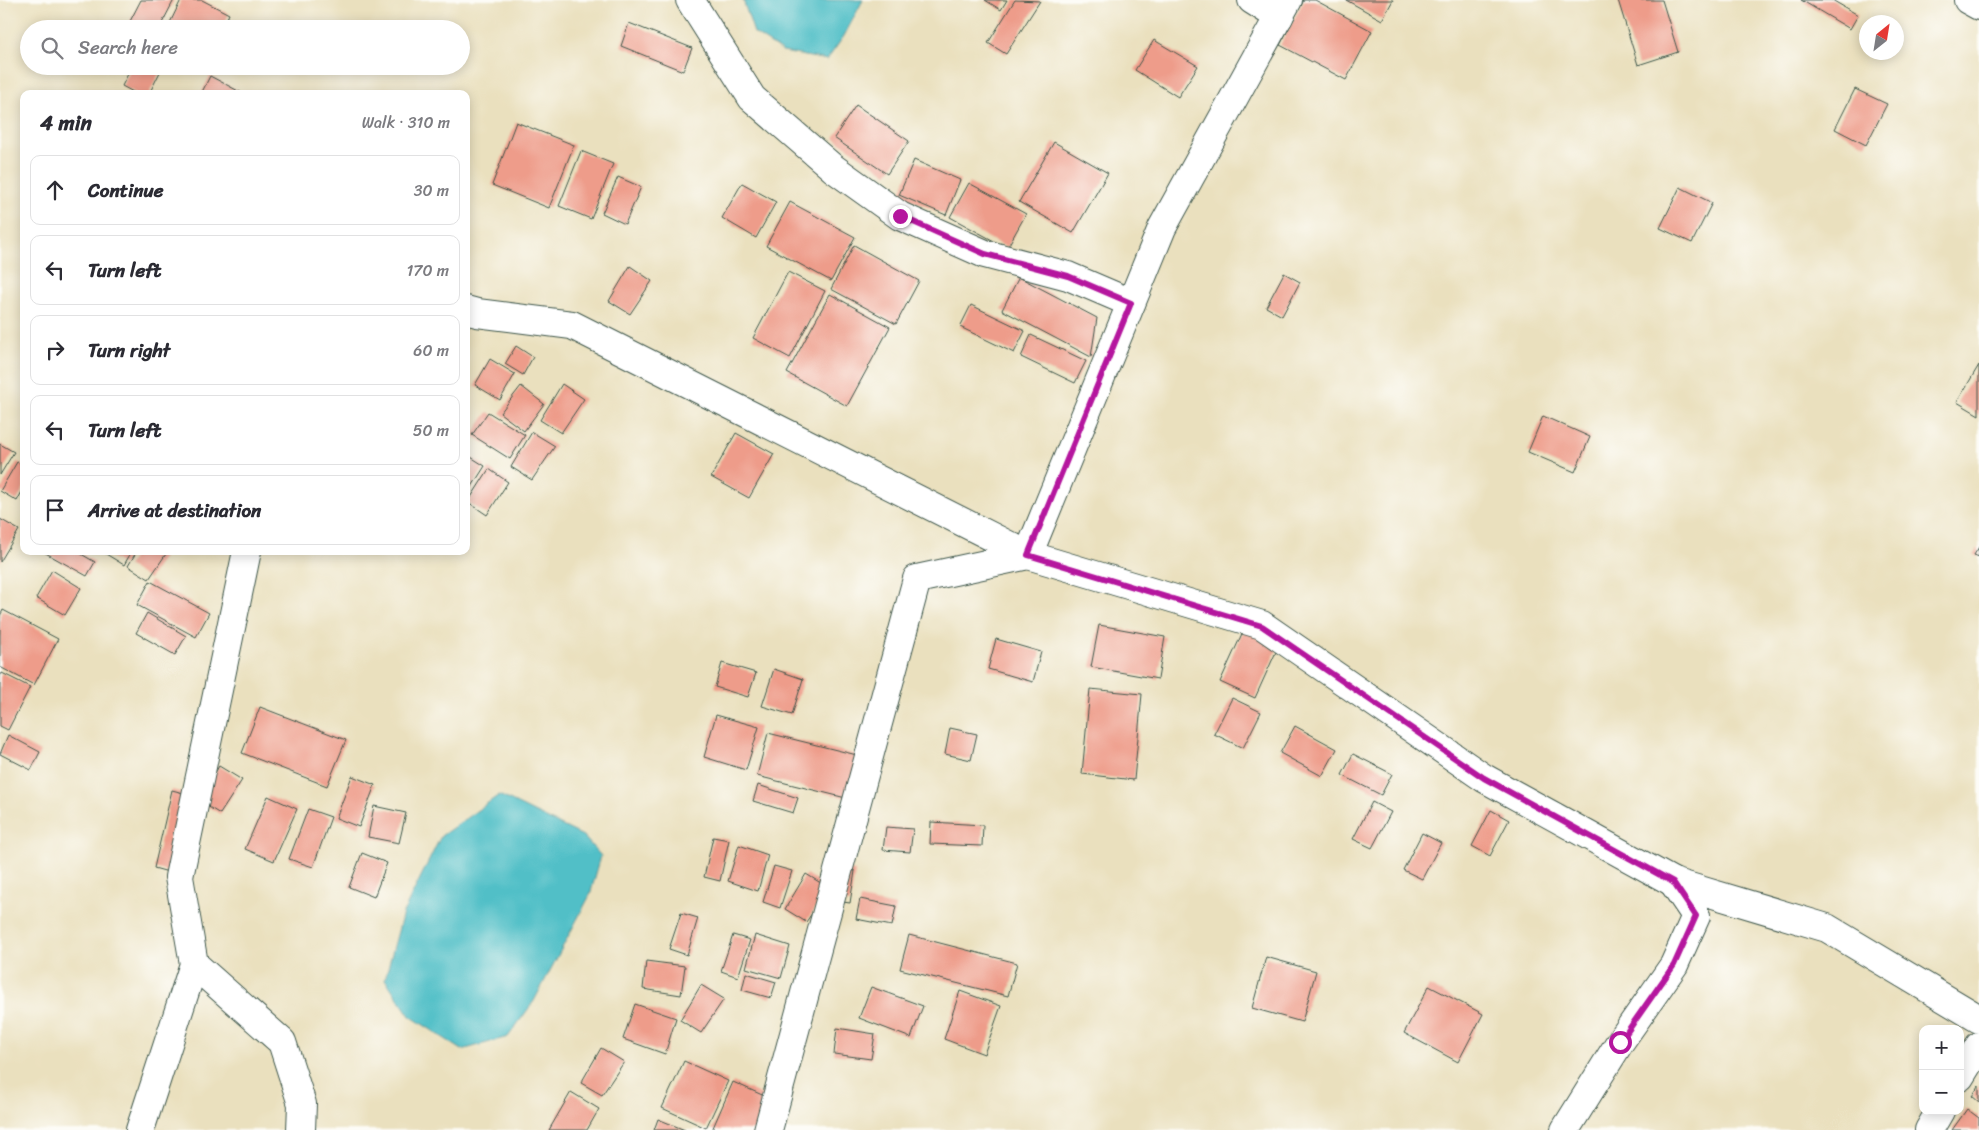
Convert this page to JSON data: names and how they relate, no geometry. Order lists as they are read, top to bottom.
{
  "north": "top right",
  "page": {
    "search": "Search here",
    "heading": ["4 min", "Walk · 310 m"],
    "list": [
      ["Continue", "30 m"],
      ["Turn left", "170 m"],
      ["Turn right", "60 m"],
      ["Turn left", "50 m"],
      "Arrive at destination"
    ],
    "map_buttons": ["+", "−"]
  }
}
